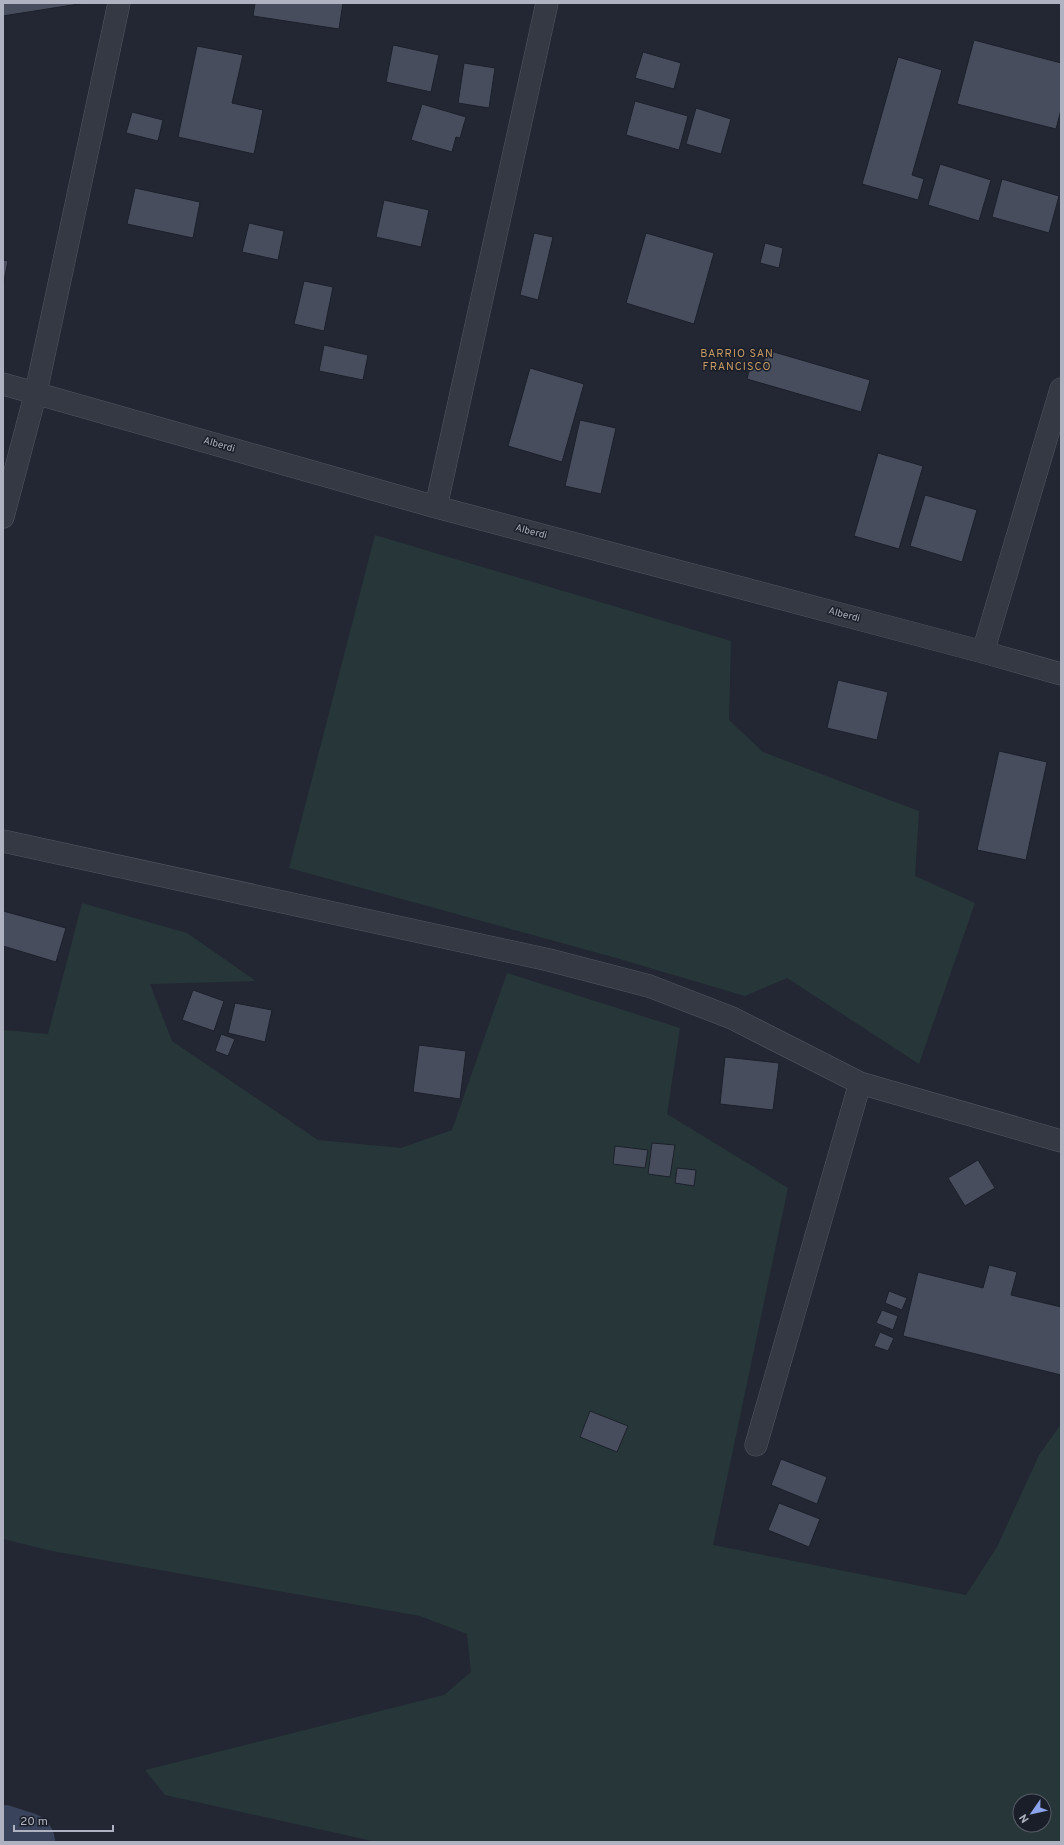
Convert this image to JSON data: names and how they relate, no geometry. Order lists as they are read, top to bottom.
{
  "streets": {
    "street": ["Alberdi"]
  },
  "districts": ["BARRIO SAN FRANCISCO"],
  "scale_bar": "20 m",
  "north": "bottom left"
}
